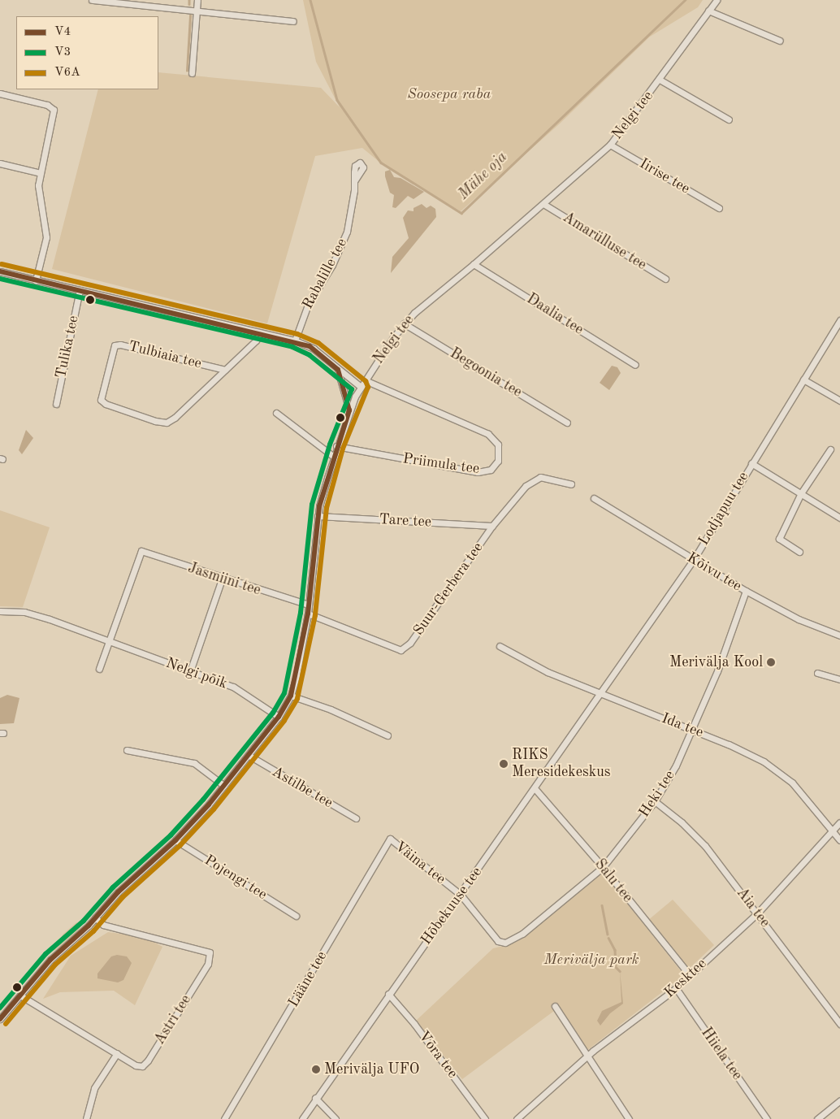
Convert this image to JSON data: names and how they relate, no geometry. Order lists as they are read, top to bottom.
{
  "streets": {
    "street": [
      "Nelgi tee",
      "Iirise tee",
      "Amarülluse tee",
      "Rabalille tee",
      "Daalia tee",
      "Tulika tee",
      "Tulbiaia tee",
      "Begoonia tee",
      "Priimula tee",
      "Lodjapuu tee",
      "Tare tee",
      "Kõivu tee",
      "Jasmiini tee",
      "Suur-Gerbera tee",
      "Nelgi põik",
      "Ida tee",
      "Astilbe tee",
      "Heki tee",
      "Väina tee",
      "Pojengi tee",
      "Salu tee",
      "Hõbekuuse tee",
      "Aia tee",
      "Kesktee",
      "Lääne tee",
      "Astri tee",
      "Hiiela tee",
      "Võra tee"
    ]
  },
  "crossings": [
    ["Nelgi tee", "Iirise tee"],
    ["Nelgi tee", "Amarülluse tee"],
    ["Nelgi tee", "Daalia tee"],
    ["Nelgi tee", "Begoonia tee"],
    ["Nelgi tee", "Priimula tee"],
    ["Nelgi tee", "Tare tee"],
    ["Nelgi tee", "Jasmiini tee"],
    ["Nelgi tee", "Suur-Gerbera tee"],
    ["Nelgi tee", "Nelgi põik"],
    ["Nelgi tee", "Astilbe tee"],
    ["Nelgi tee", "Pojengi tee"],
    ["Nelgi tee", "Astri tee"],
    ["Lodjapuu tee", "Kõivu tee"],
    ["Lodjapuu tee", "Ida tee"],
    ["Lodjapuu tee", "Hõbekuuse tee"],
    ["Tare tee", "Suur-Gerbera tee"],
    ["Kõivu tee", "Heki tee"],
    ["Jasmiini tee", "Nelgi põik"],
    ["Ida tee", "Heki tee"],
    ["Ida tee", "Hõbekuuse tee"],
    ["Ida tee", "Kesktee"],
    ["Heki tee", "Väina tee"],
    ["Heki tee", "Salu tee"],
    ["Heki tee", "Aia tee"],
    ["Väina tee", "Hõbekuuse tee"],
    ["Väina tee", "Lääne tee"],
    ["Salu tee", "Hõbekuuse tee"],
    ["Salu tee", "Kesktee"],
    ["Hõbekuuse tee", "Võra tee"],
    ["Aia tee", "Kesktee"],
    ["Kesktee", "Hiiela tee"]
  ],
  "water": ["Mähe oja"],
  "parks": ["Soosepa raba", "Merivälja park"],
  "places": ["Merivälja Kool", "RIKS Meresidekeskus", "Merivälja UFO"],
  "lines": ["transit line V6A", "transit line V4", "transit line V3"],
  "legend": ["V4", "V3", "V6A"]
}
